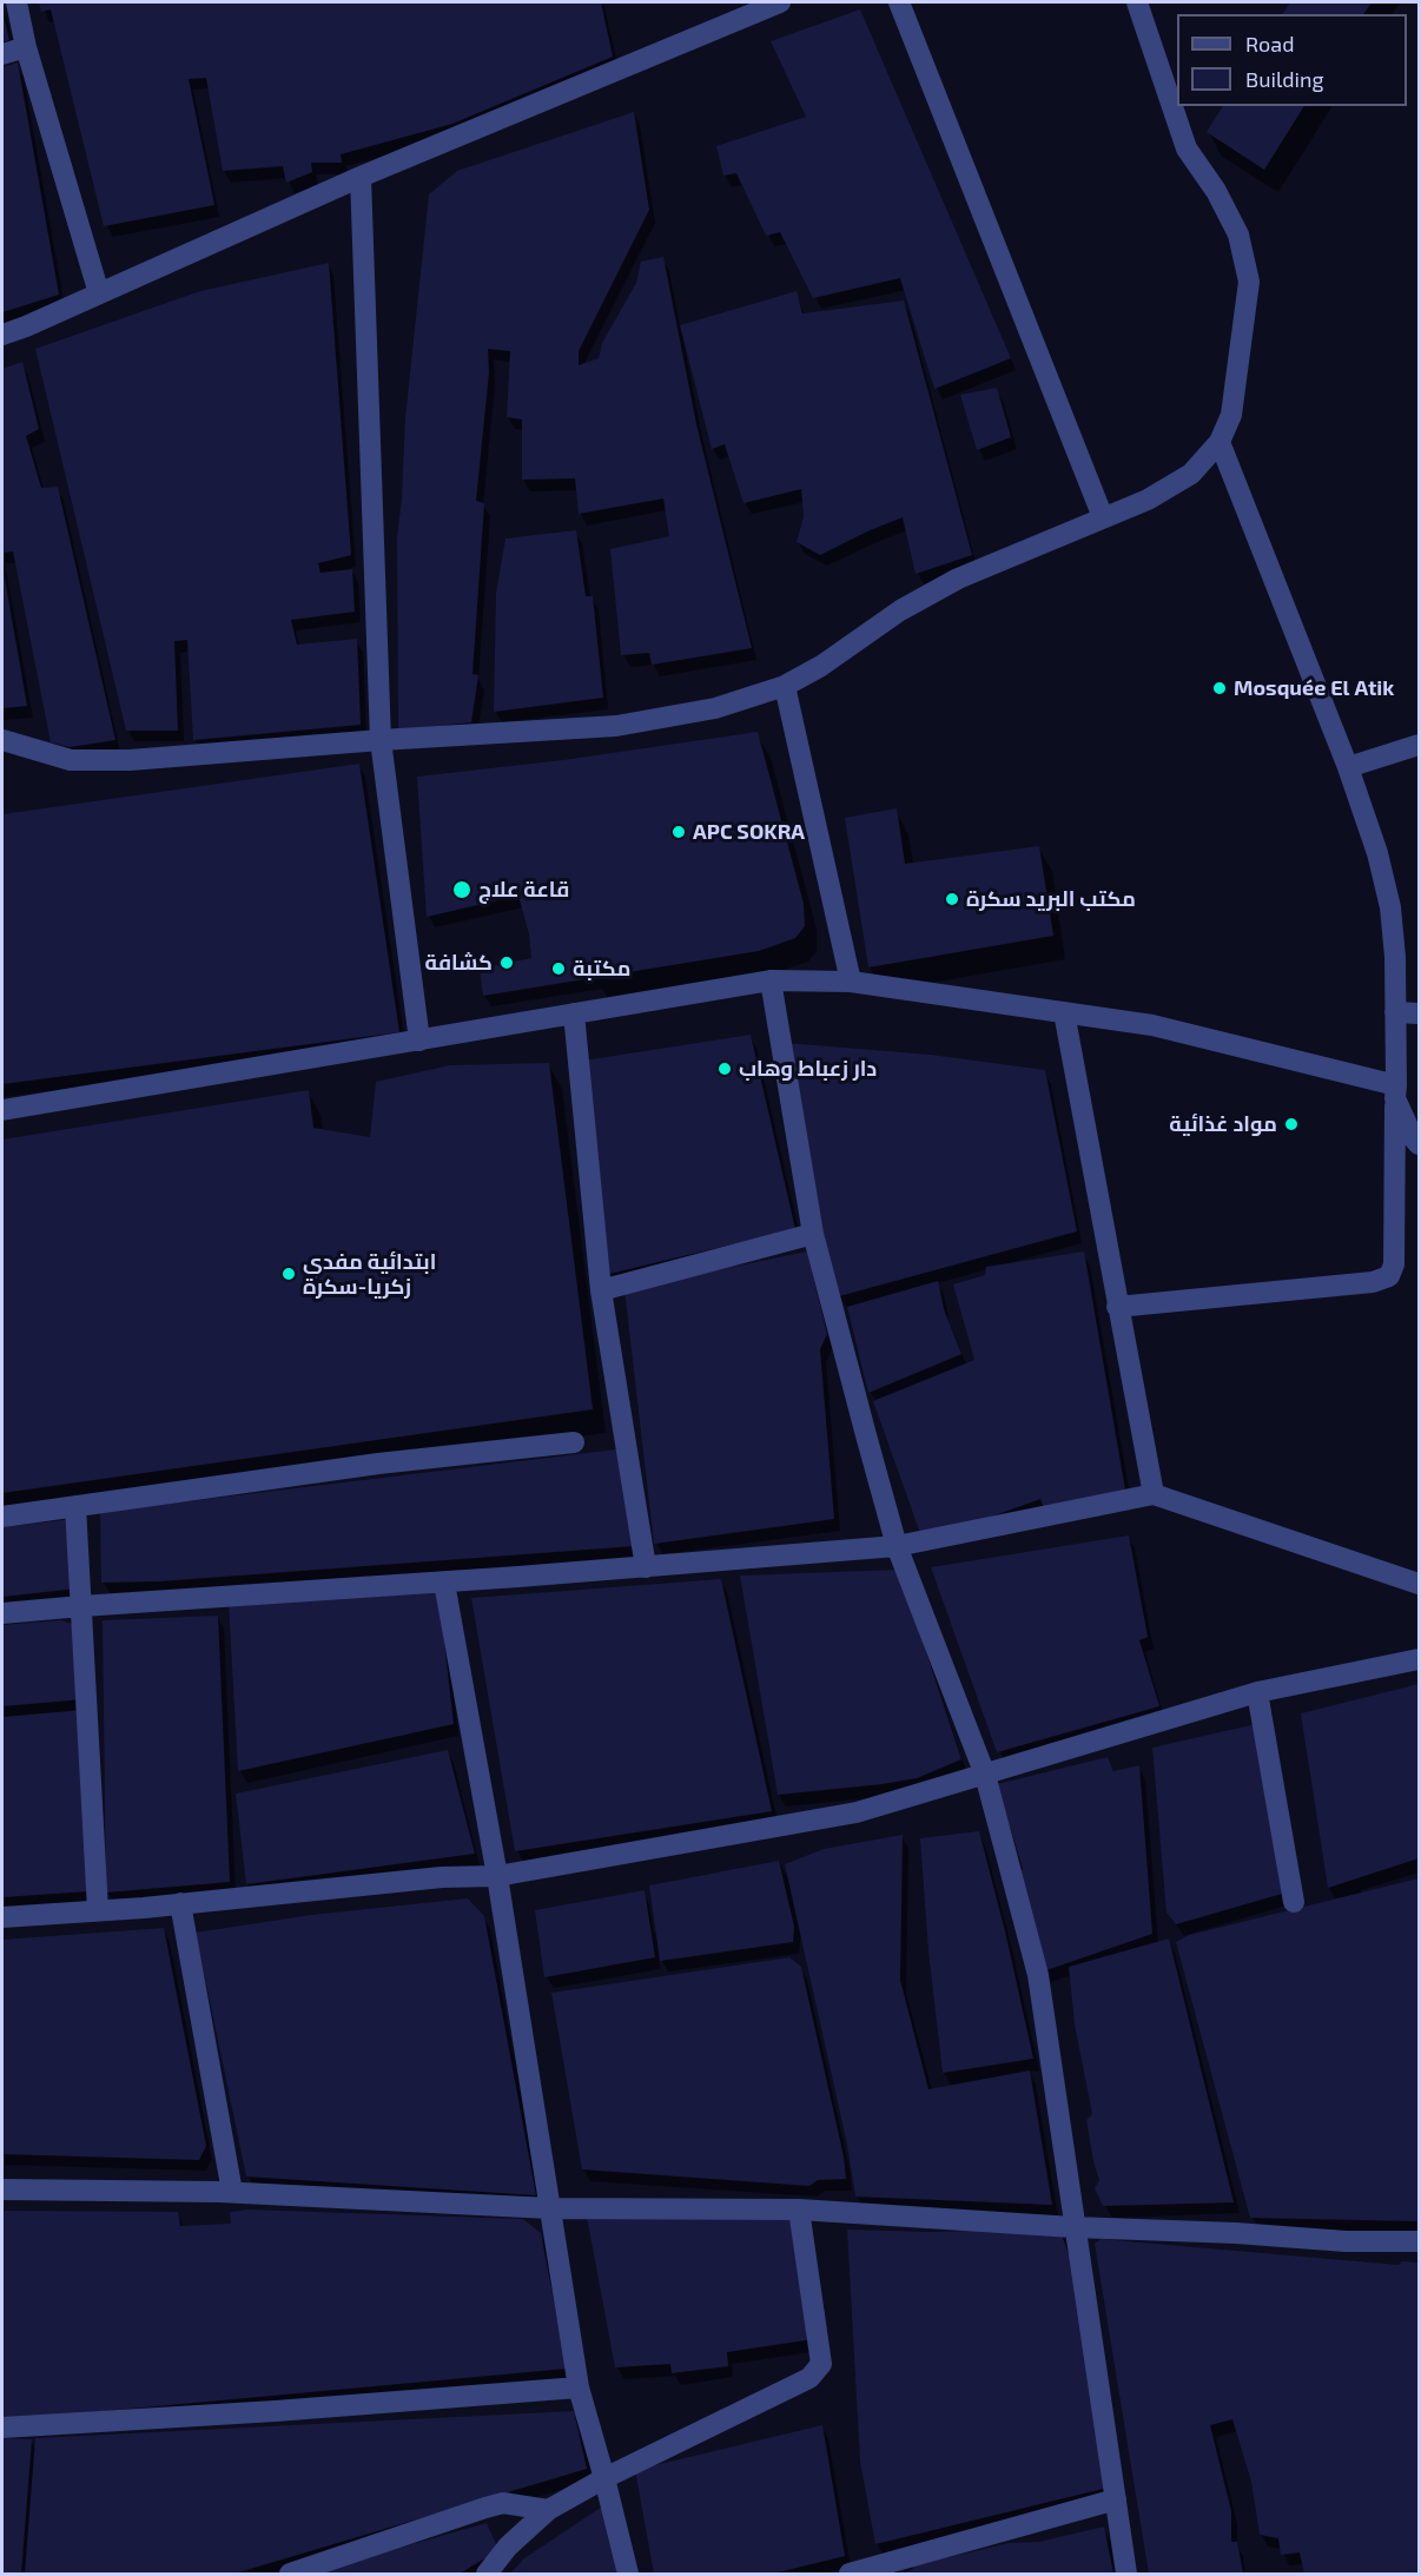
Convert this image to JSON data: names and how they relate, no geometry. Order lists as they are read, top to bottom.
{
  "places": [
    "Mosquée El Atik",
    "APC SOKRA",
    "قاعة علاج",
    "مكتب البريد سكرة",
    "كشافة",
    "مكتبة",
    "دار زعباط وهاب",
    "مواد غذائية",
    "ابتدائية مفدي زكريا-سكرة"
  ],
  "legend": ["Road", "Building"]
}
